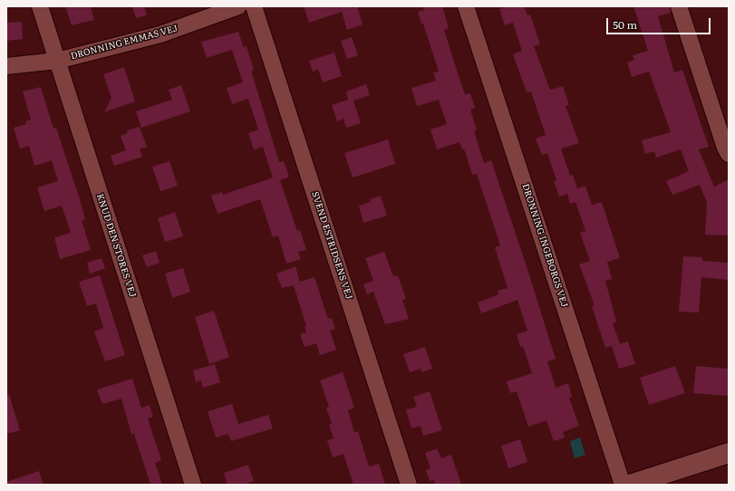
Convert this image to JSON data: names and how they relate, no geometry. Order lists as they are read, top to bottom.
{
  "streets": {
    "street": [
      "DRONNING EMMAS VEJ",
      "KNUD DEN STORES VEJ",
      "SVEND ESTRIDSENS VEJ",
      "DRONNING INGEBORGS VEJ"
    ]
  },
  "crossings": [
    ["DRONNING EMMAS VEJ", "KNUD DEN STORES VEJ"]
  ],
  "scale_bar": "50 m"
}
